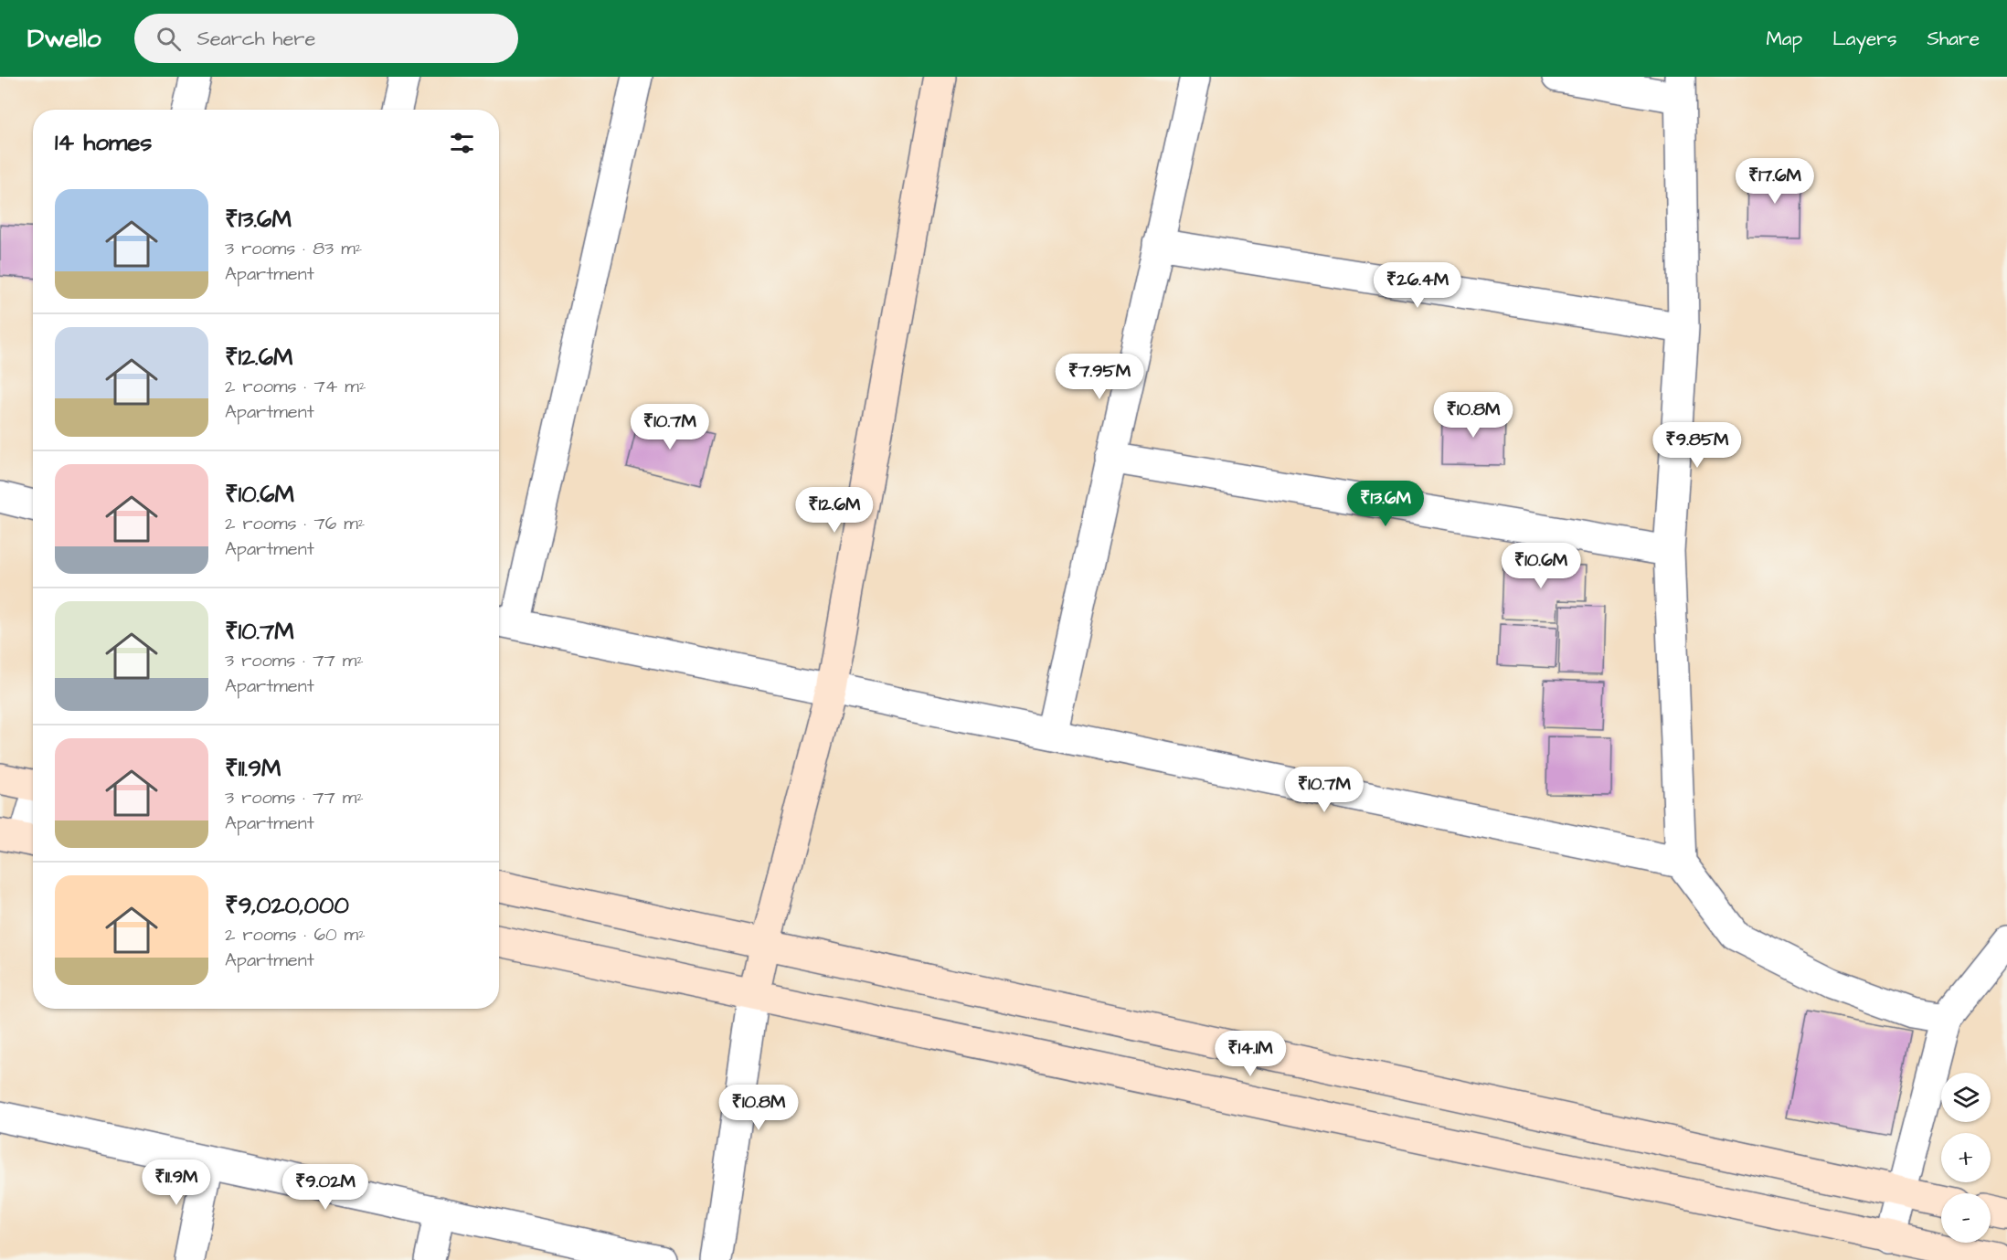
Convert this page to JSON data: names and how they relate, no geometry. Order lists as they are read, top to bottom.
{
  "page": {
    "header": "Dwello",
    "search": "Search here",
    "nav": ["Map", "Layers", "Share"],
    "heading": "14 homes",
    "price": [
      "₹17.6M",
      "₹26.4M",
      "₹7.95M",
      "₹10.8M",
      "₹10.7M",
      "₹9.85M",
      "₹13.6M",
      "₹12.6M",
      "₹10.6M",
      "₹10.7M",
      "₹14.1M",
      "₹10.8M",
      "₹11.9M",
      "₹9.02M"
    ],
    "list": [
      {
        "name": "₹13.6M",
        "note": "3 rooms · 83 m² · Apartment"
      },
      {
        "name": "₹12.6M",
        "note": "2 rooms · 74 m² · Apartment"
      },
      {
        "name": "₹10.6M",
        "note": "2 rooms · 76 m² · Apartment"
      },
      {
        "name": "₹10.7M",
        "note": "3 rooms · 77 m² · Apartment"
      },
      {
        "name": "₹11.9M",
        "note": "3 rooms · 77 m² · Apartment"
      },
      {
        "name": "₹9,020,000",
        "note": "2 rooms · 60 m² · Apartment"
      }
    ],
    "map_buttons": ["+", "−"]
  }
}
